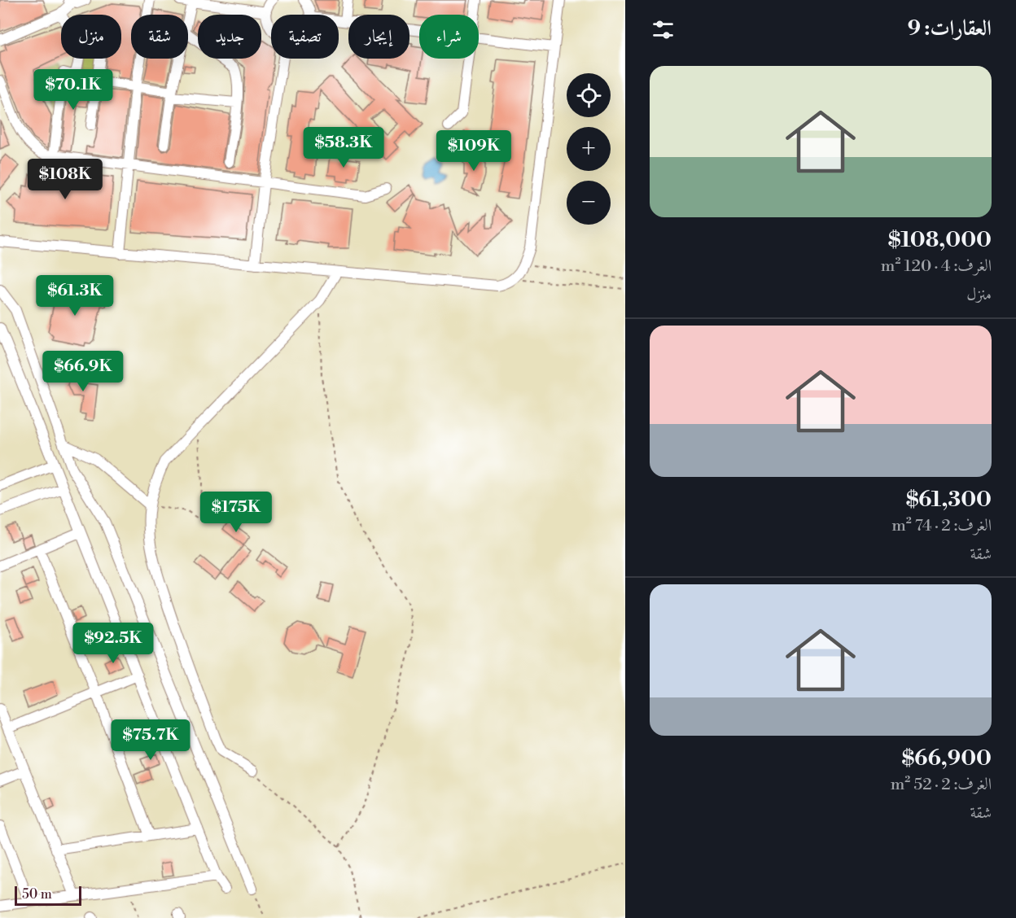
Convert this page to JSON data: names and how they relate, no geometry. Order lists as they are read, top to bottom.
{
  "scale_bar": "50 m",
  "page": {
    "heading": "العقارات: 9",
    "chip": [
      "شراء",
      "إيجار",
      "تصفية",
      "جديد",
      "شقة",
      "منزل"
    ],
    "list": [
      {
        "name": "$108,000",
        "note": "الغرف: 4 · 120 m² · منزل"
      },
      {
        "name": "$61,300",
        "note": "الغرف: 2 · 74 m² · شقة"
      },
      {
        "name": "$66,900",
        "note": "الغرف: 2 · 52 m² · شقة"
      }
    ],
    "price": [
      "$70.1K",
      "$58.3K",
      "$109K",
      "$108K",
      "$61.3K",
      "$66.9K",
      "$175K",
      "$92.5K",
      "$75.7K"
    ],
    "map_buttons": ["+", "−"],
    "scale": "50 m"
  }
}
